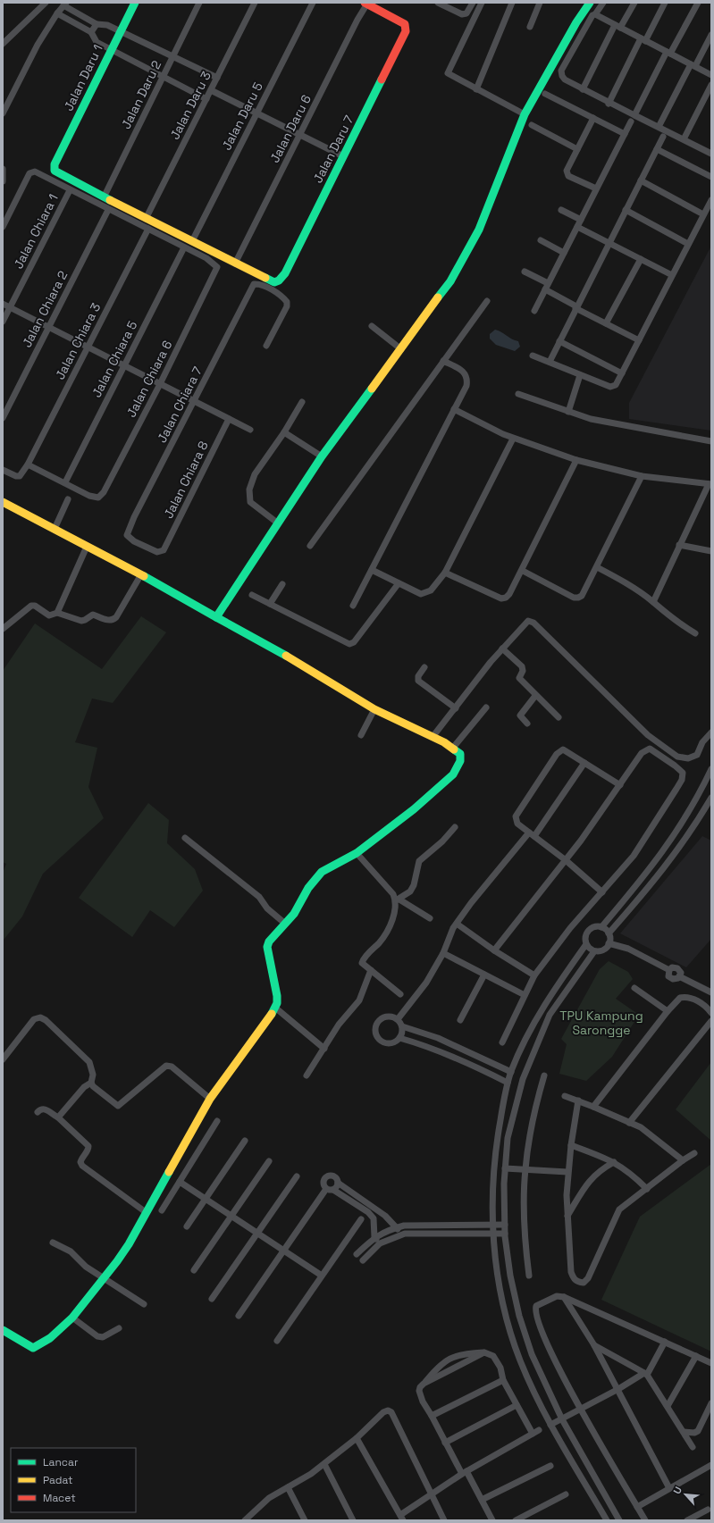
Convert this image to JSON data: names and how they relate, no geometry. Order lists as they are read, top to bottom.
{
  "streets": {
    "street": [
      "Jalan Daru 1",
      "Jalan Daru 2",
      "Jalan Daru 3",
      "Jalan Daru 5",
      "Jalan Daru 6",
      "Jalan Daru 7",
      "Jalan Chiara 1",
      "Jalan Chiara 2",
      "Jalan Chiara 3",
      "Jalan Chiara 5",
      "Jalan Chiara 6",
      "Jalan Chiara 7",
      "Jalan Chiara 8"
    ]
  },
  "crossings": [
    ["Jalan Daru 1", "Jalan Daru 2"],
    ["Jalan Daru 6", "Jalan Daru 7"],
    ["Jalan Chiara 5", "Jalan Chiara 6"],
    ["Jalan Chiara 7", "Jalan Chiara 8"]
  ],
  "parks": ["TPU Kampung Sarongge"],
  "legend": ["Lancar", "Padat", "Macet"],
  "north": "top left"
}
